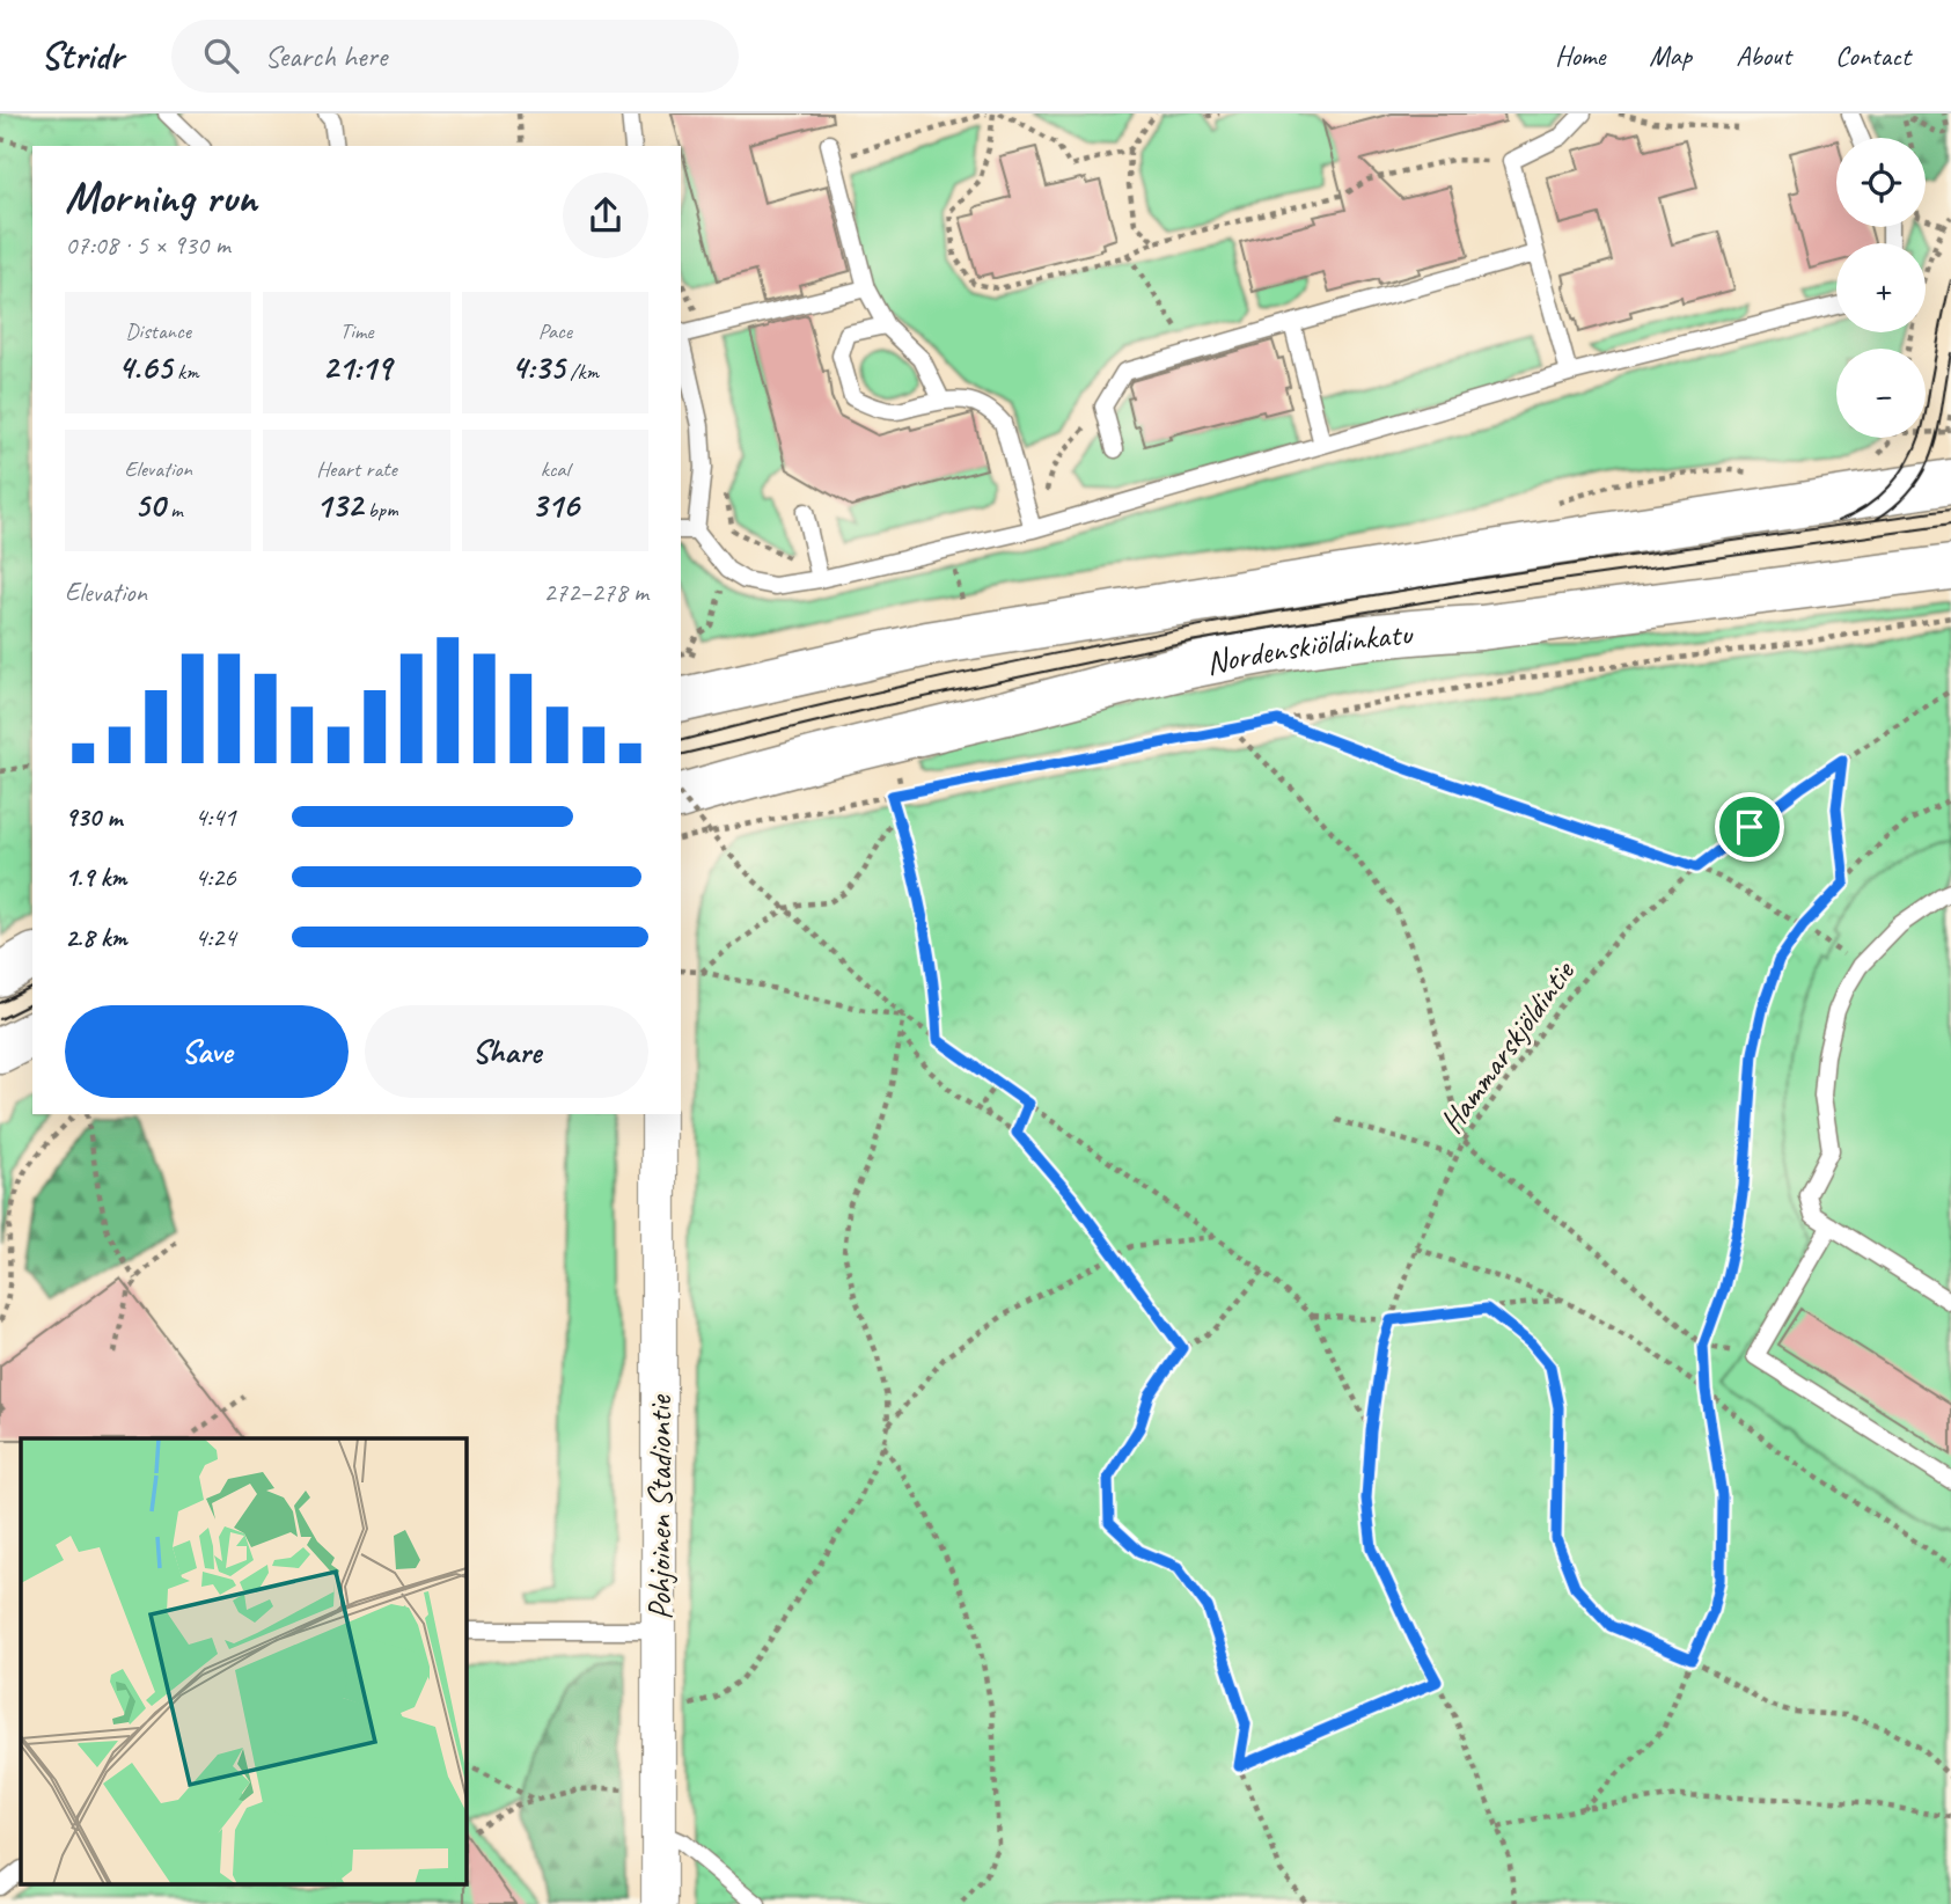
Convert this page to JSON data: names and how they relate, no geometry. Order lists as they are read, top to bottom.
{
  "streets": {
    "main road": ["Nordenskiöldinkatu"],
    "street": ["Pohjoinen Stadiontie"],
    "path": ["Hammarskjöldintie"]
  },
  "page": {
    "header": "Stridr",
    "search": "Search here",
    "nav": [
      "Home",
      "Map",
      "About",
      "Contact"
    ],
    "map_buttons": ["+", "−"],
    "heading": ["Morning run", "07:08 · 5 × 930 m"],
    "stats": [
      ["Distance", "4.65 km"],
      ["Time", "21:19"],
      ["Pace", "4:35 /km"],
      ["Elevation", "50 m"],
      ["Heart rate", "132 bpm"],
      ["kcal", "316"]
    ],
    "chart": ["Elevation", "272–278 m"],
    "list": [
      {
        "name": "930 m",
        "note": "4:41"
      },
      {
        "name": "1.9 km",
        "note": "4:26"
      },
      {
        "name": "2.8 km",
        "note": "4:24"
      }
    ],
    "buttons": ["Save", "Share"]
  }
}
